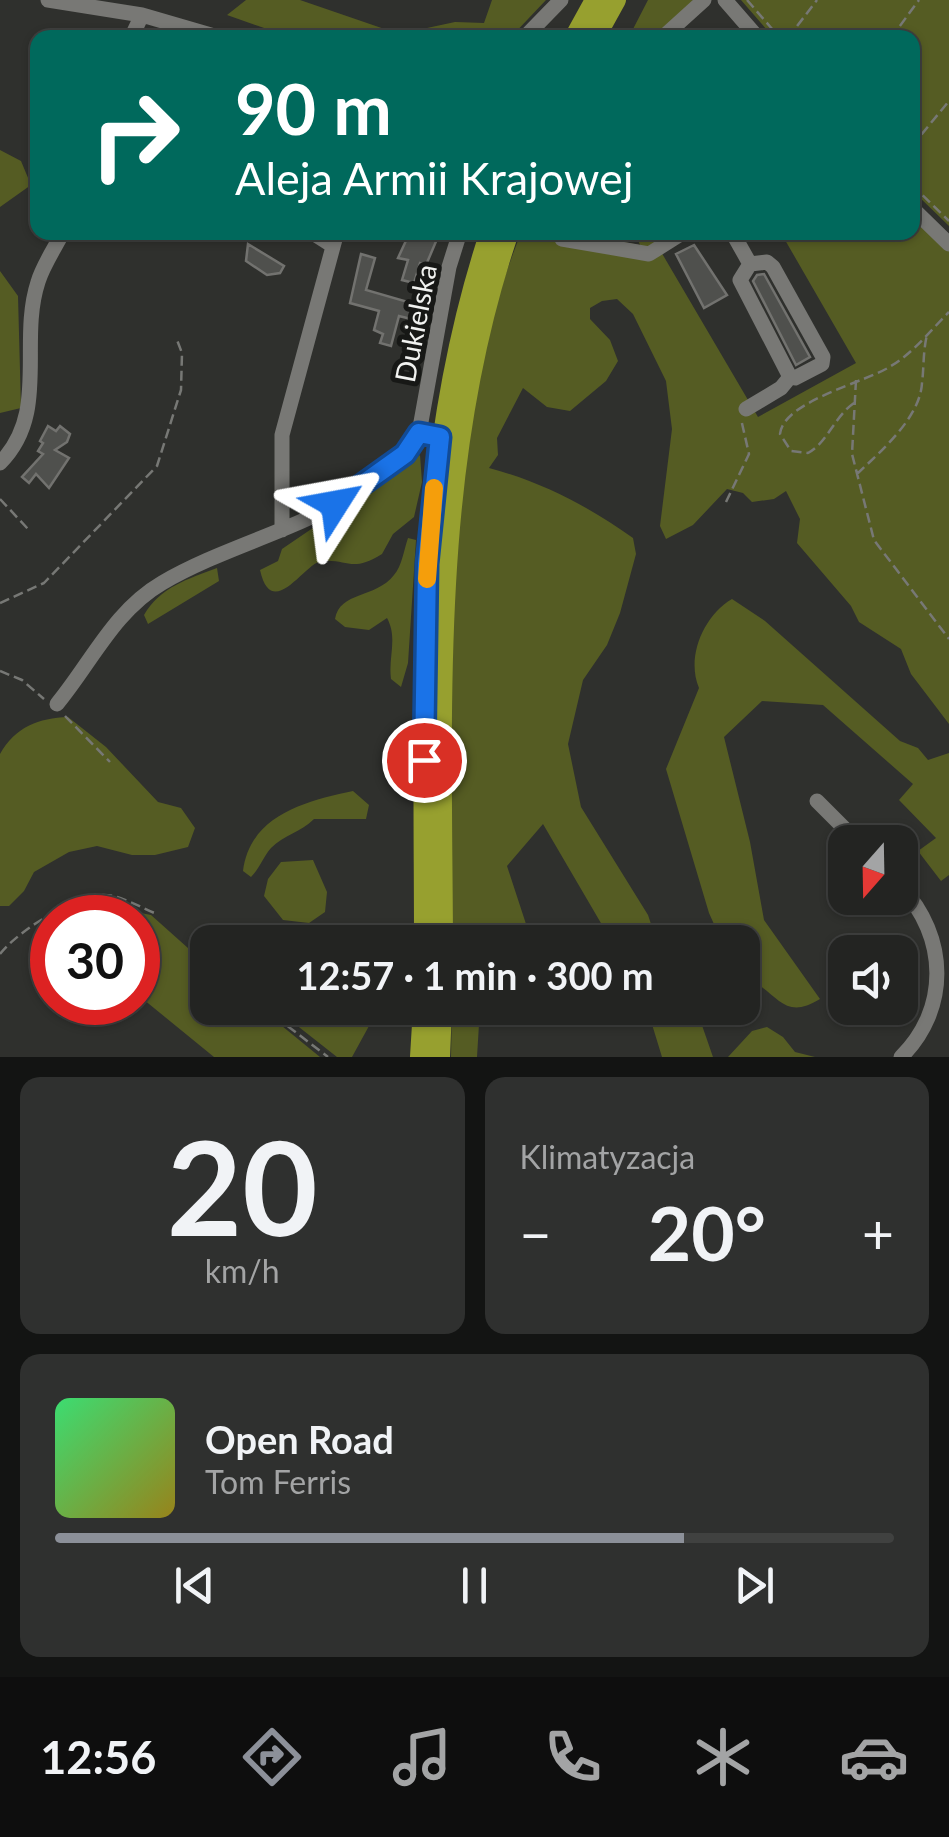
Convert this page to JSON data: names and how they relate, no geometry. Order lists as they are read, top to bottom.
{
  "streets": {
    "street": ["Dukielska"]
  },
  "north": "bottom",
  "page": {
    "turn": ["90 m", "Aleja Armii Krajowej"],
    "limit": "30",
    "trip": "12:57 · 1 min · 300 m",
    "tile": [
      ["20", "km/h"],
      "Klimatyzacja"
    ],
    "heat": ["−", "20°", "+"],
    "song": ["Open Road", "Tom Ferris"],
    "tabs": "12:56"
  }
}
